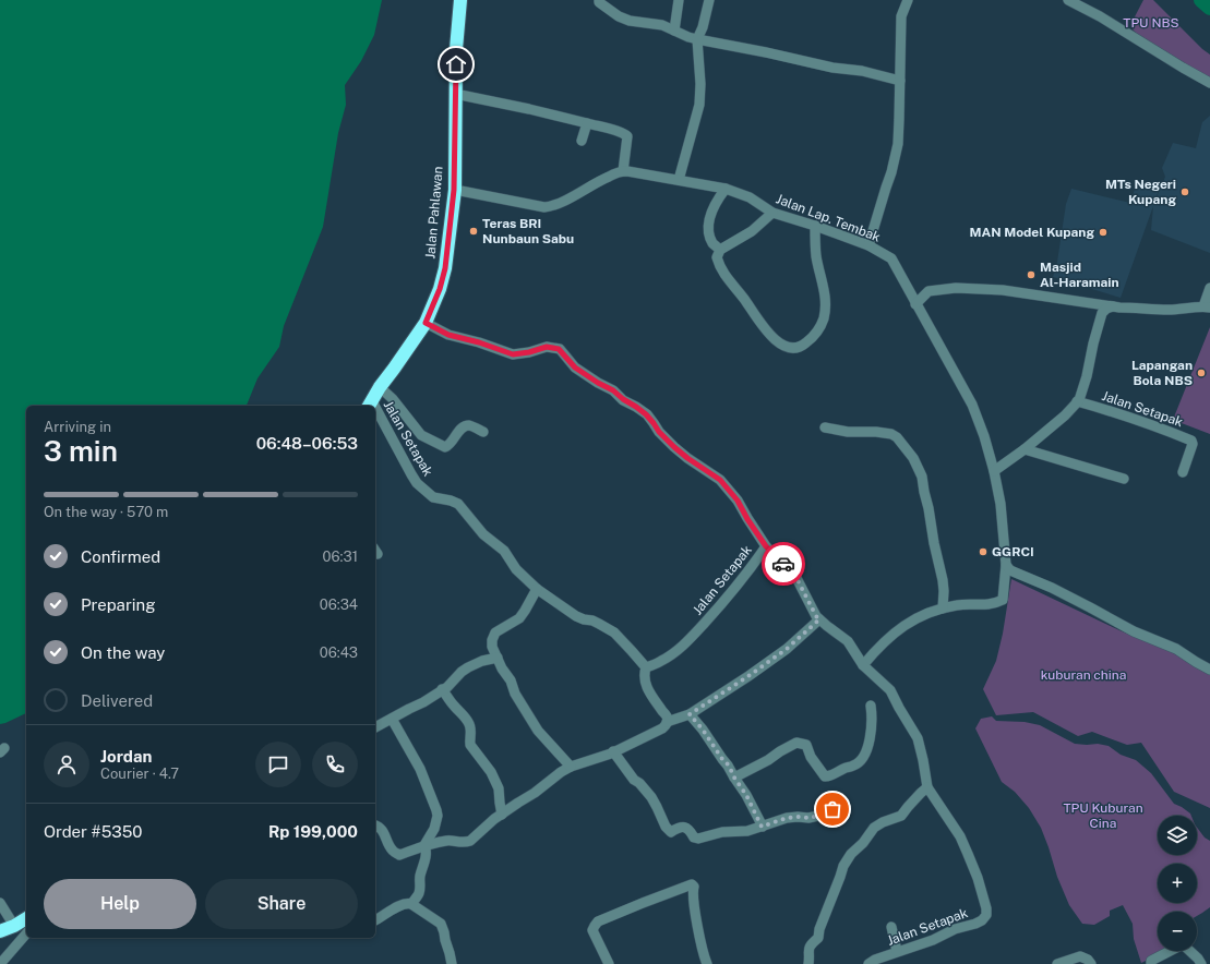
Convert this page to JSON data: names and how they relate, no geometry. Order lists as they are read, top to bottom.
{
  "streets": {
    "highway": ["Jalan Pahlawan"],
    "street": ["Jalan Lap. Tembak", "Jalan Setapak"]
  },
  "parks": ["TPU NBS", "kuburan china", "TPU Kuburan Cina"],
  "places": [
    "MTs Negeri Kupang",
    "Teras BRI Nunbaun Sabu",
    "MAN Model Kupang",
    "Masjid Al-Haramain",
    "Lapangan Bola NBS",
    "GGRCI"
  ],
  "page": {
    "heading": ["3 min", "Arriving in", "06:48–06:53"],
    "panel": [
      "Jordan",
      "Courier · 4.7",
      "Order #5350",
      "Rp 199,000"
    ],
    "bar": "On the way · 570 m",
    "list": [
      ["Confirmed", "06:31"],
      ["Preparing", "06:34"],
      ["On the way", "06:43"],
      "Delivered"
    ],
    "map_buttons": ["+", "−"],
    "buttons": ["Help", "Share"]
  }
}
